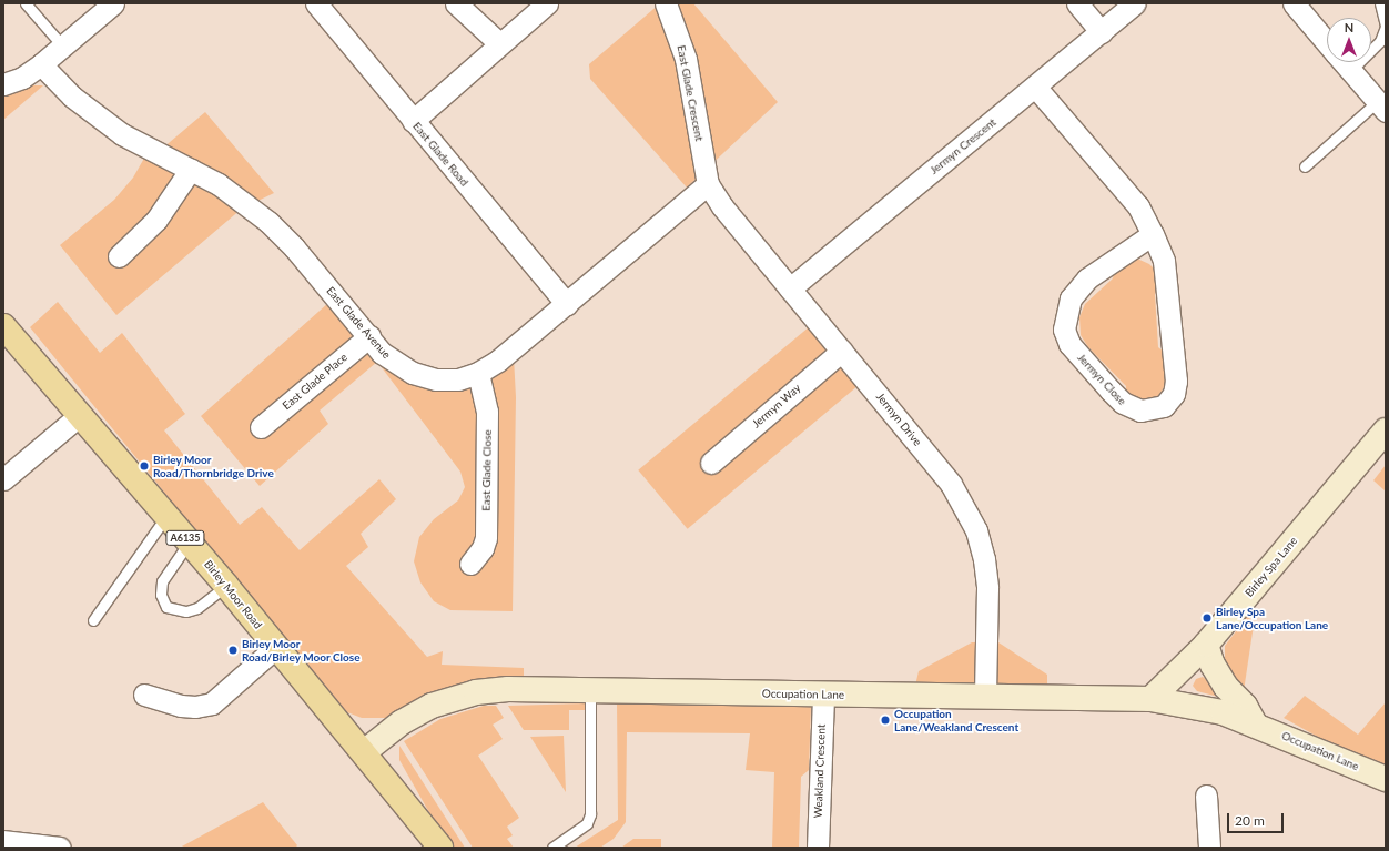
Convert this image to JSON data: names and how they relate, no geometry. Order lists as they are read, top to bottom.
{
  "streets": {
    "main road": ["A6135", "Birley Moor Road"],
    "street": [
      "East Glade Crescent",
      "Jermyn Crescent",
      "East Glade Road",
      "East Glade Avenue",
      "Jermyn Close",
      "East Glade Place",
      "Jermyn Way",
      "Jermyn Drive",
      "East Glade Close",
      "Birley Spa Lane",
      "Occupation Lane",
      "Weakland Crescent"
    ]
  },
  "crossings": [
    ["East Glade Crescent", "East Glade Avenue"],
    ["East Glade Crescent", "Jermyn Drive"],
    ["Jermyn Crescent", "Jermyn Close"],
    ["Jermyn Crescent", "Jermyn Drive"],
    ["East Glade Road", "East Glade Avenue"],
    ["East Glade Avenue", "East Glade Place"],
    ["East Glade Avenue", "Jermyn Drive"],
    ["East Glade Avenue", "East Glade Close"],
    ["Jermyn Way", "Jermyn Drive"],
    ["Jermyn Drive", "Occupation Lane"],
    ["Birley Spa Lane", "Occupation Lane"],
    ["Birley Moor Road", "Occupation Lane"],
    ["Occupation Lane", "Weakland Crescent"]
  ],
  "places": [
    "Birley Moor Road/Thornbridge Drive",
    "Birley Spa Lane/Occupation Lane",
    "Birley Moor Road/Birley Moor Close",
    "Occupation Lane/Weakland Crescent"
  ],
  "scale_bar": "20 m",
  "north": "top"
}
